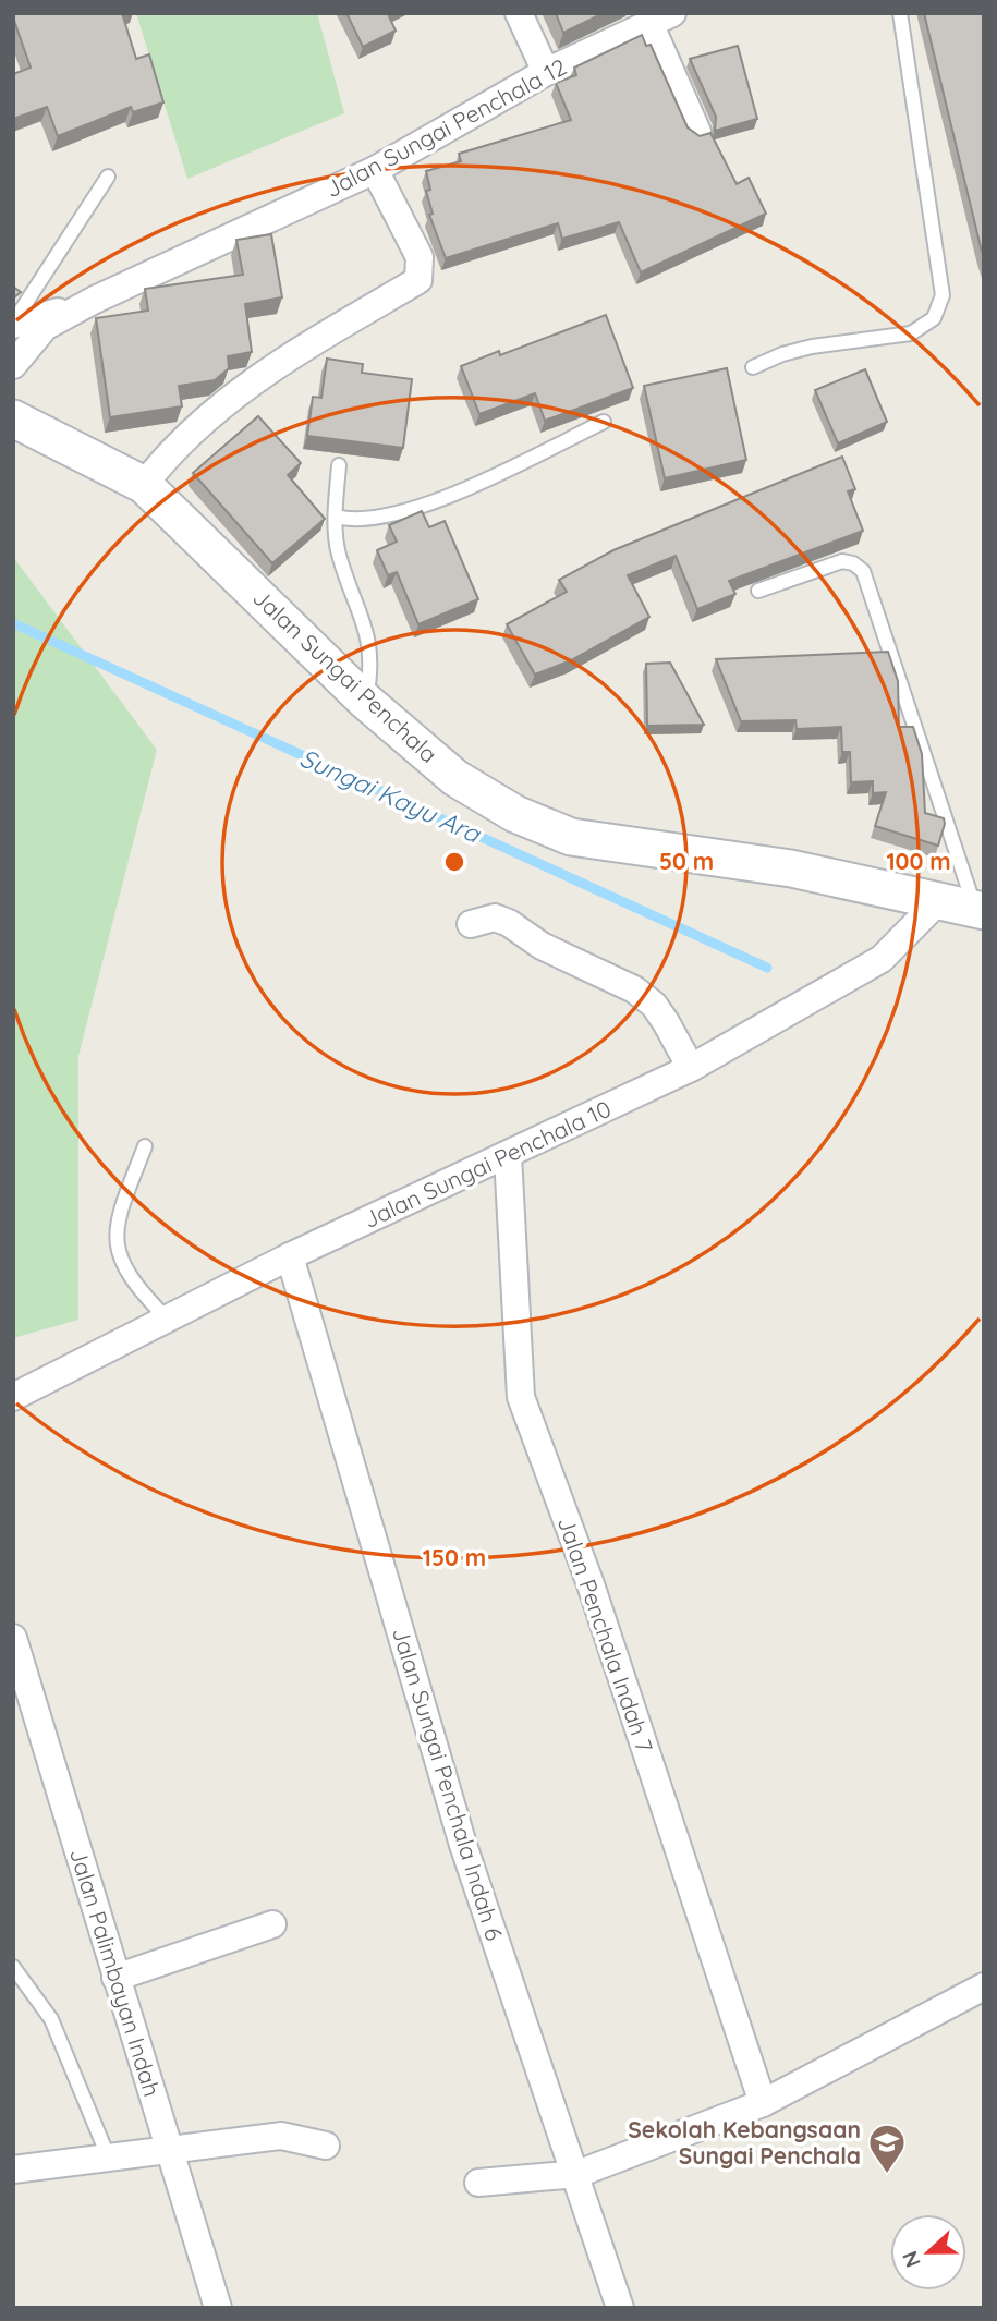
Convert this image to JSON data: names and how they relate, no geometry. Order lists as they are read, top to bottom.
{
  "streets": {
    "street": [
      "Jalan Sungai Penchala 12",
      "Jalan Sungai Penchala",
      "Jalan Sungai Penchala 10",
      "Jalan Penchala Indah 7",
      "Jalan Sungai Penchala Indah 6",
      "Jalan Palimbayan Indah"
    ]
  },
  "crossings": [
    ["Jalan Sungai Penchala", "Jalan Sungai Penchala 10"],
    ["Jalan Sungai Penchala 10", "Jalan Penchala Indah 7"],
    ["Jalan Sungai Penchala 10", "Jalan Sungai Penchala Indah 6"]
  ],
  "water": ["Sungai Kayu Ara"],
  "places": {
    "school or university": ["Sekolah Kebangsaan Sungai Penchala"]
  },
  "north": "left",
  "rings": ["50 m", "100 m", "150 m"]
}
